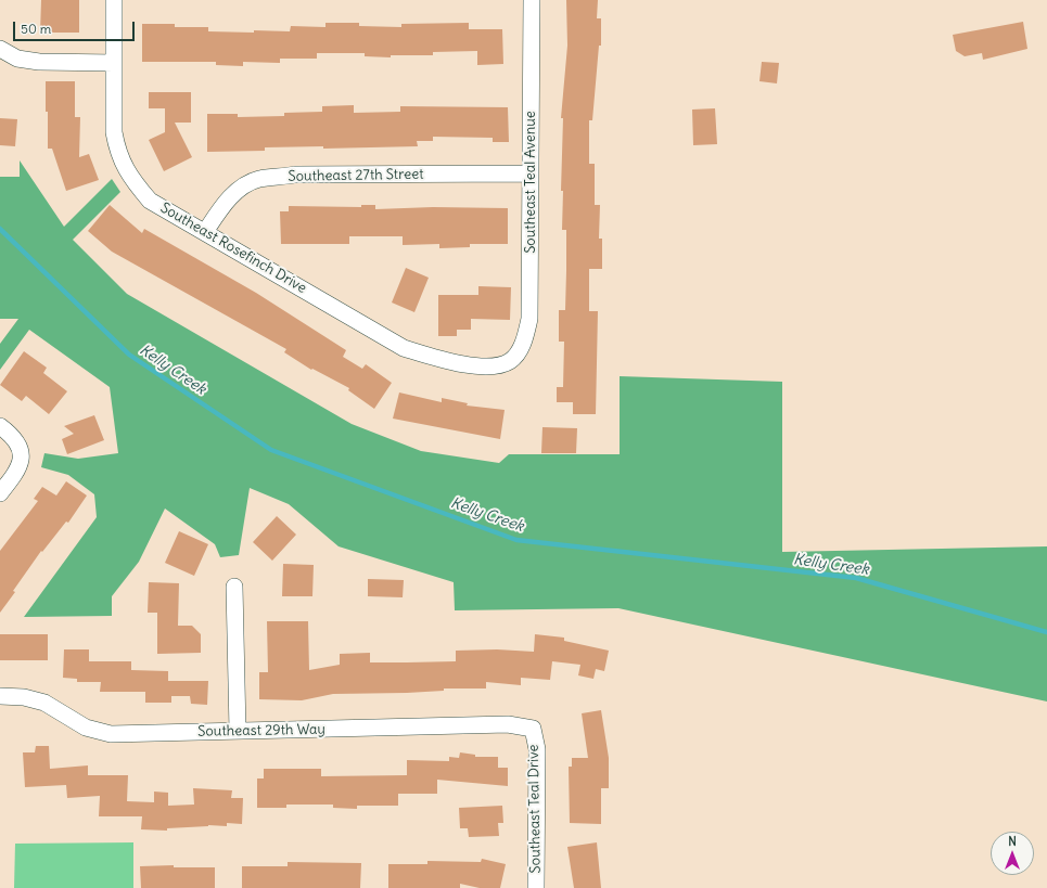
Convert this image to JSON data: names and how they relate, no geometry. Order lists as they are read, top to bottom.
{
  "streets": {
    "street": [
      "Southeast 27th Street",
      "Southeast Teal Avenue",
      "Southeast Rosefinch Drive",
      "Southeast 29th Way",
      "Southeast Teal Drive"
    ]
  },
  "crossings": [
    ["Southeast 27th Street", "Southeast Teal Avenue"],
    ["Southeast 27th Street", "Southeast Rosefinch Drive"],
    ["Southeast Teal Avenue", "Southeast Rosefinch Drive"],
    ["Southeast 29th Way", "Southeast Teal Drive"]
  ],
  "water": ["Kelly Creek"],
  "scale_bar": "50 m",
  "north": "top"
}
